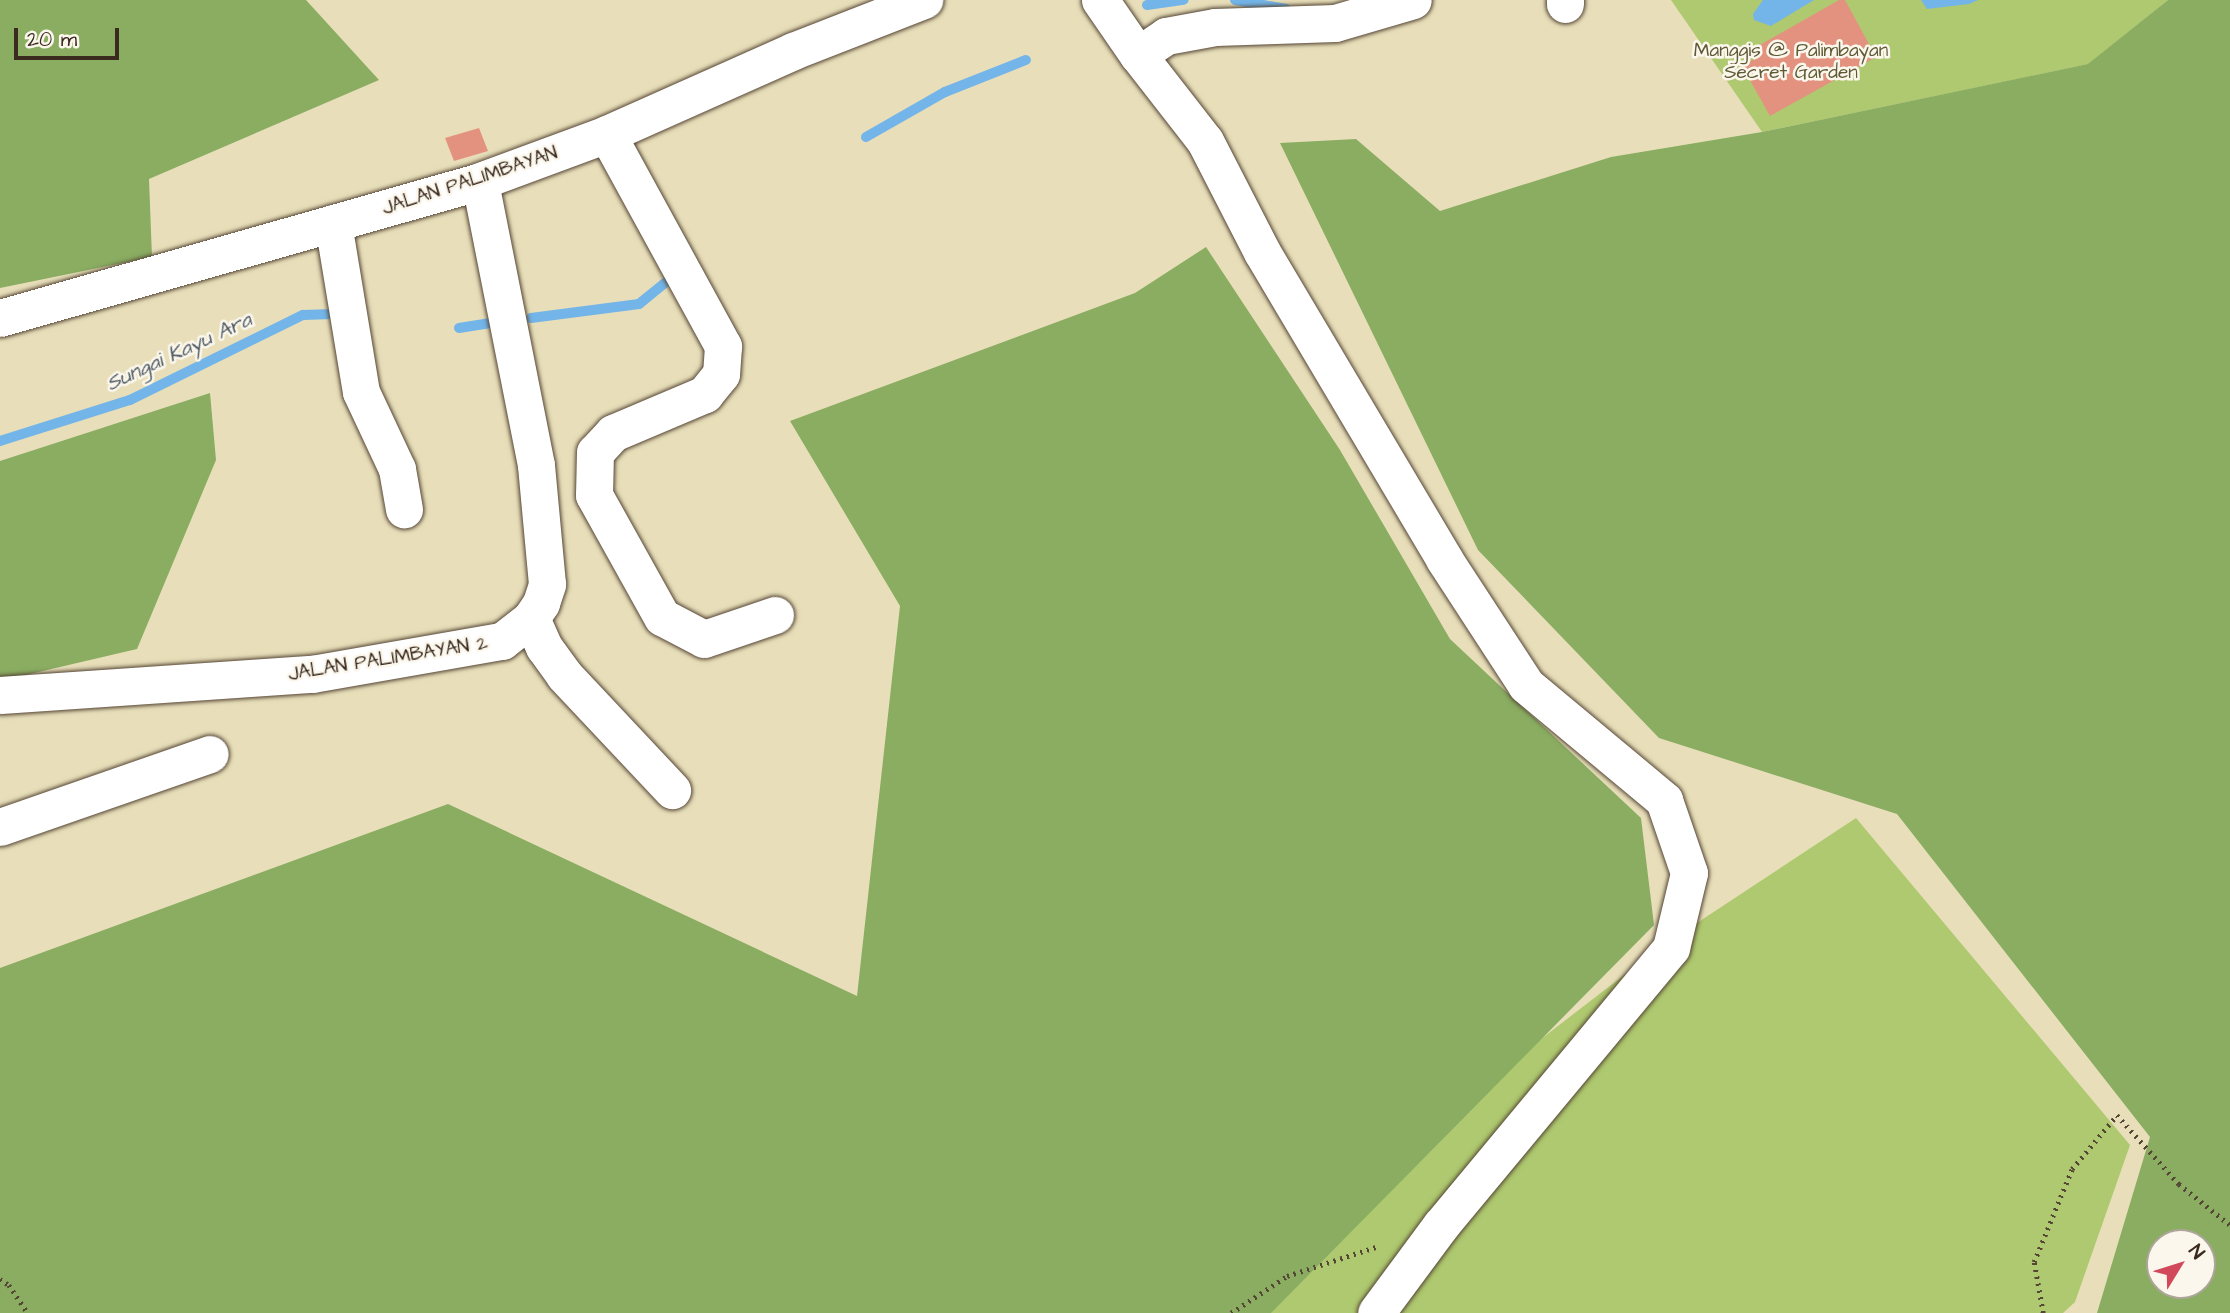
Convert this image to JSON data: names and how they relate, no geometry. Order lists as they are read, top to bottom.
{
  "streets": {
    "street": ["JALAN PALIMBAYAN", "JALAN PALIMBAYAN 2"]
  },
  "crossings": [
    ["JALAN PALIMBAYAN", "JALAN PALIMBAYAN 2"]
  ],
  "water": ["Sungai Kayu Ara"],
  "parks": ["Manggis @ Palimbayan Secret Garden"],
  "scale_bar": "20 m",
  "north": "top right"
}
